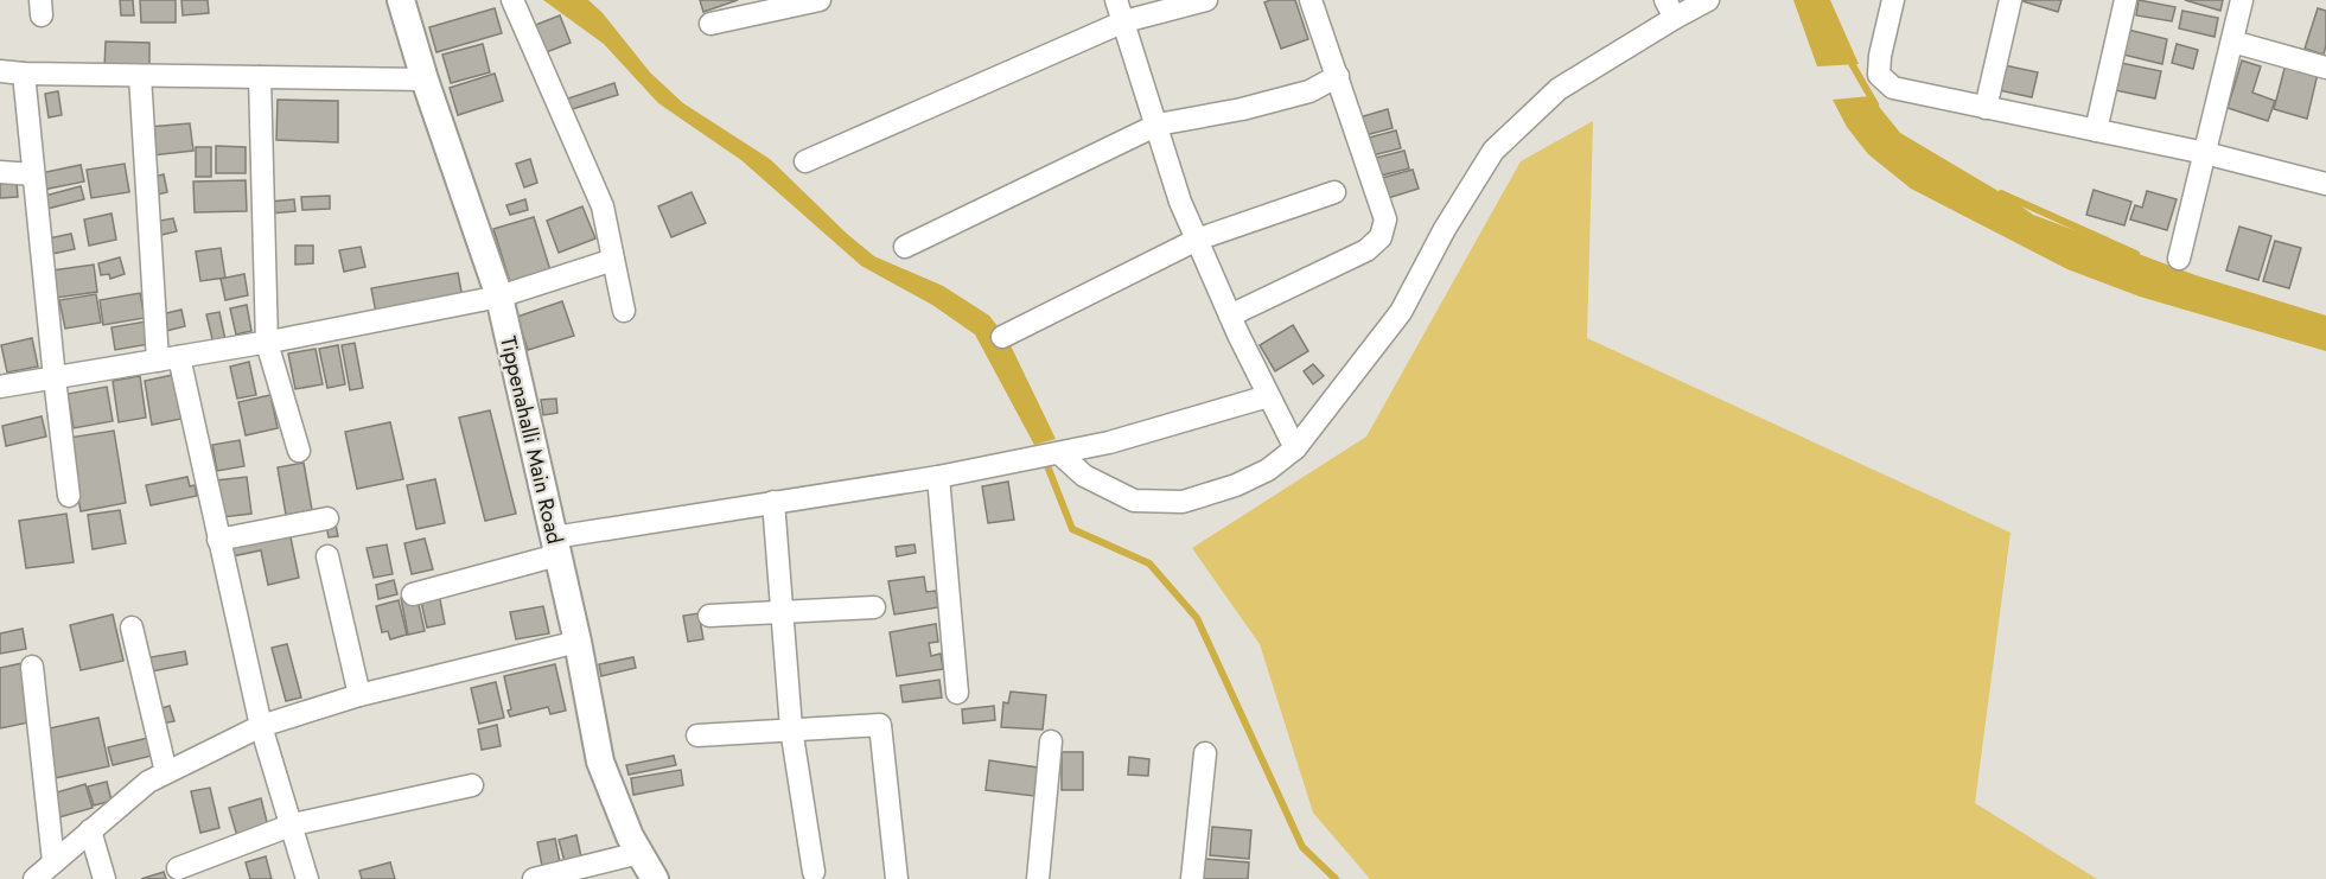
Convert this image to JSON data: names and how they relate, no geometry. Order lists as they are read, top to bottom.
{
  "streets": {
    "street": ["Tippenahalli Main Road"]
  }
}
